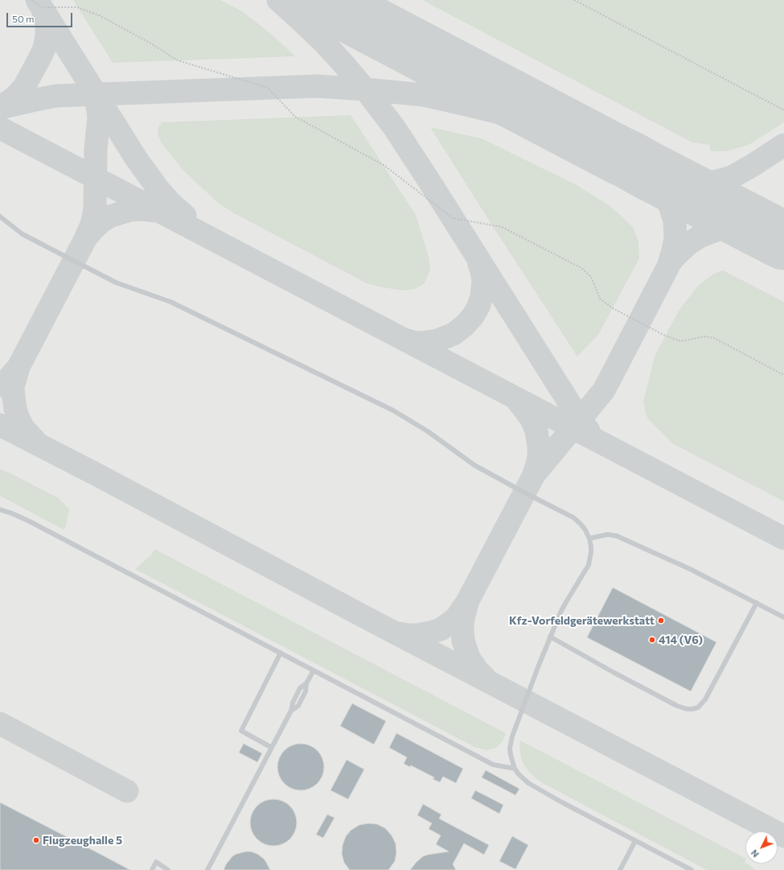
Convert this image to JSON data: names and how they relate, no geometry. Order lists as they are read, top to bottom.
{
  "places": ["Kfz-Vorfeldgerätewerkstatt", "414 (V6)", "Flugzeughalle 5"],
  "scale_bar": "50 m",
  "north": "bottom left"
}
